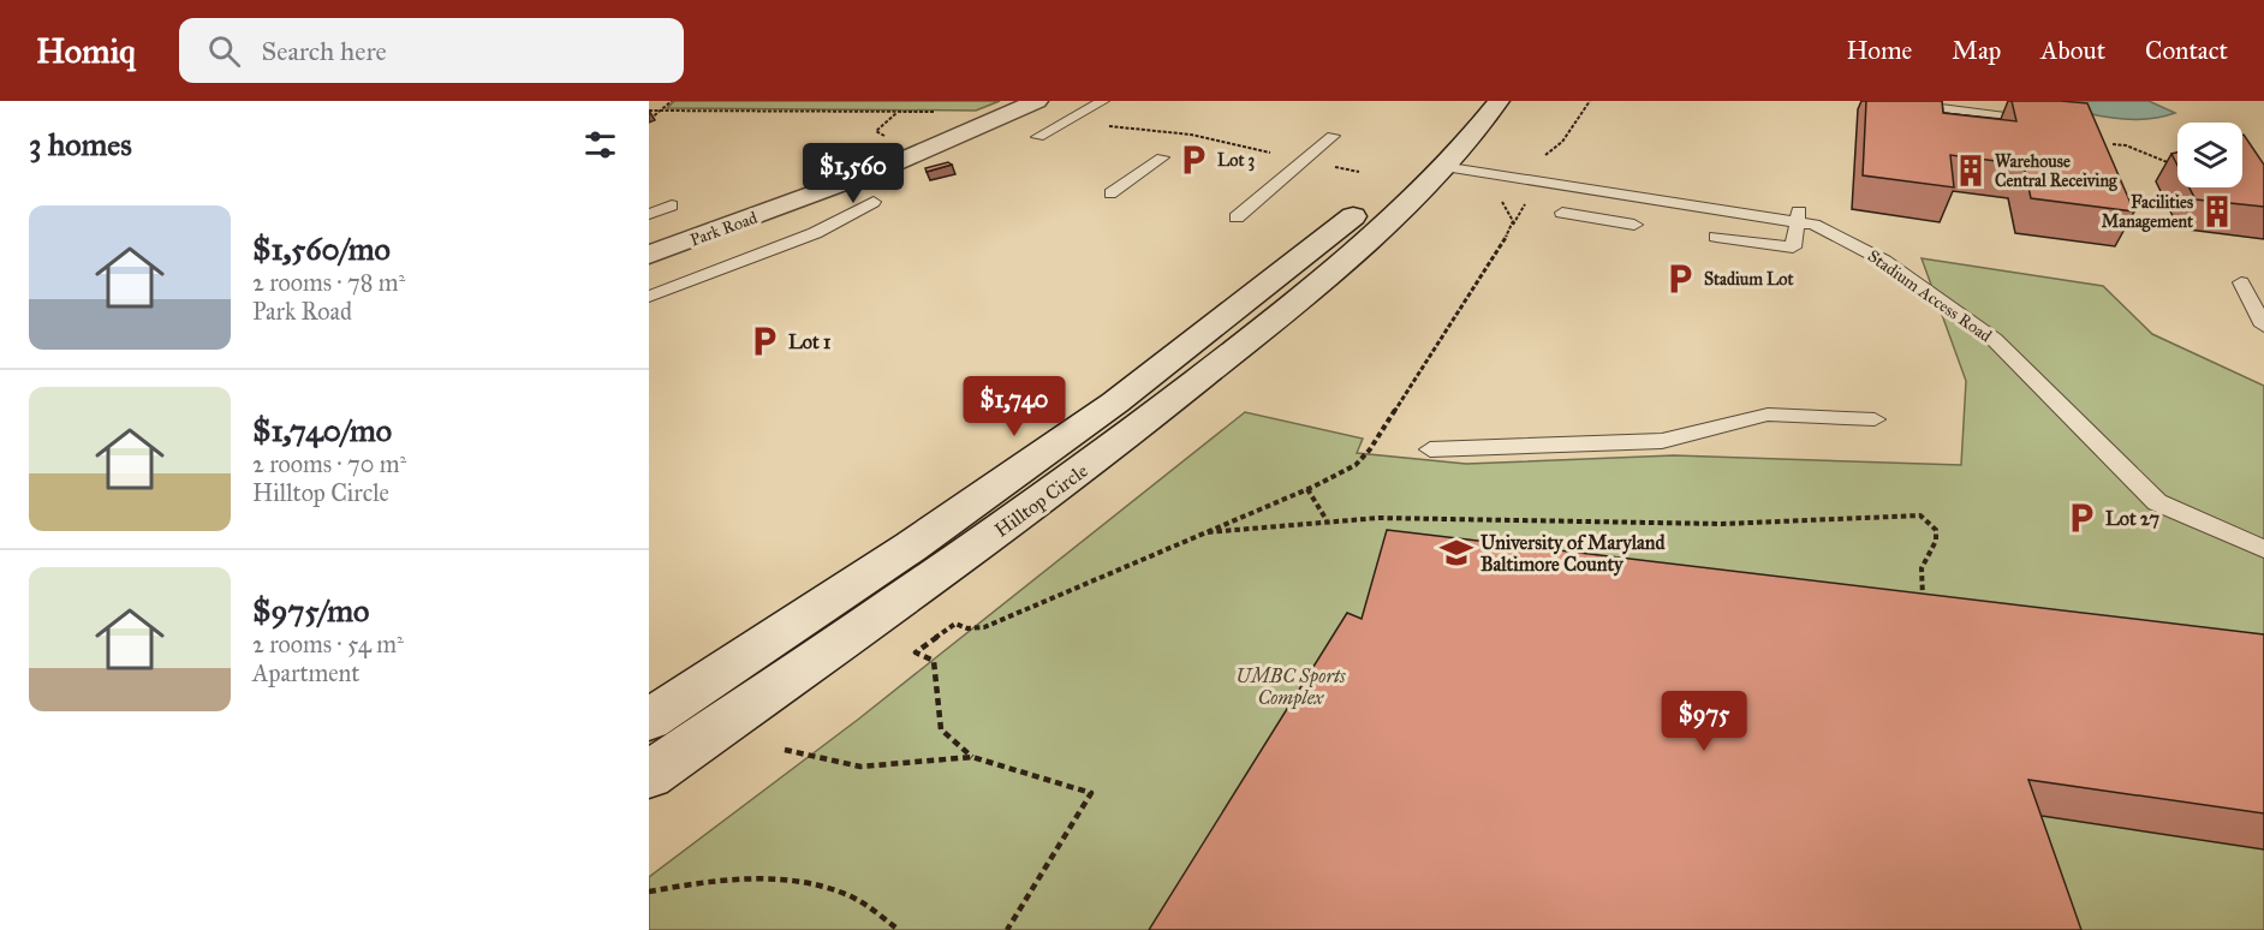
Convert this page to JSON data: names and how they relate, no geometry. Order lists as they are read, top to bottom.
{
  "streets": {
    "street": ["Park Road", "Hilltop Circle"],
    "lane": ["Stadium Access Road"]
  },
  "crossings": [
    ["Stadium Access Road", "Hilltop Circle"]
  ],
  "parks": ["UMBC Sports Complex"],
  "places": {
    "parking": [
      "Lot 3",
      "Stadium Lot",
      "Lot 1",
      "Lot 27"
    ],
    "building": ["Warehouse Central Receiving", "Facilities Management"],
    "school or university": ["University of Maryland Baltimore County"]
  },
  "page": {
    "header": "Homiq",
    "search": "Search here",
    "nav": [
      "Home",
      "Map",
      "About",
      "Contact"
    ],
    "heading": "3 homes",
    "price": ["$1,560", "$1,740", "$975"],
    "list": [
      {
        "name": "$1,560/mo",
        "note": "2 rooms · 78 m² · Park Road"
      },
      {
        "name": "$1,740/mo",
        "note": "2 rooms · 70 m² · Hilltop Circle"
      },
      {
        "name": "$975/mo",
        "note": "2 rooms · 54 m² · Apartment"
      }
    ]
  }
}
